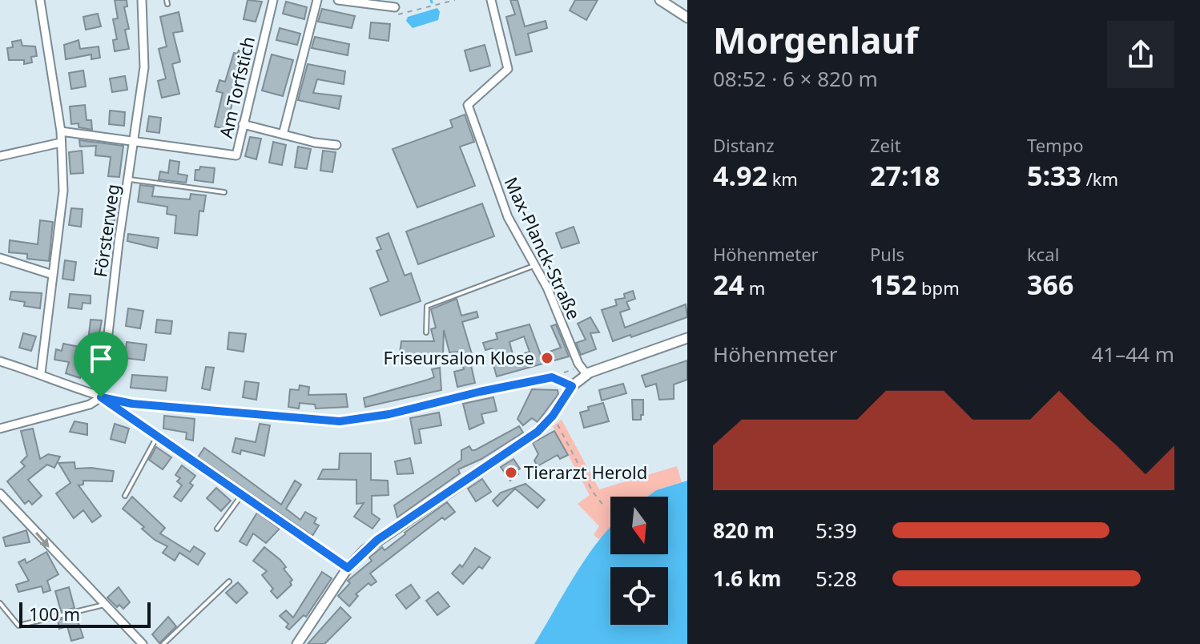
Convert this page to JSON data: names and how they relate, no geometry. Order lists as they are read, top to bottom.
{
  "streets": {
    "street": ["Am Torfstich", "Försterweg", "Max-Planck-Straße"]
  },
  "crossings": [
    ["Am Torfstich", "Försterweg"]
  ],
  "places": ["Friseursalon Klose", "Tierarzt Herold"],
  "scale_bar": "100 m",
  "north": "bottom",
  "page": {
    "heading": ["Morgenlauf", "08:52 · 6 × 820 m"],
    "stats": [
      ["Distanz", "4.92 km"],
      ["Zeit", "27:18"],
      ["Tempo", "5:33 /km"],
      ["Höhenmeter", "24 m"],
      ["Puls", "152 bpm"],
      ["kcal", "366"]
    ],
    "chart": ["Höhenmeter", "41–44 m"],
    "list": [
      {
        "name": "820 m",
        "note": "5:39"
      },
      {
        "name": "1.6 km",
        "note": "5:28"
      }
    ],
    "scale": "100 m"
  }
}
